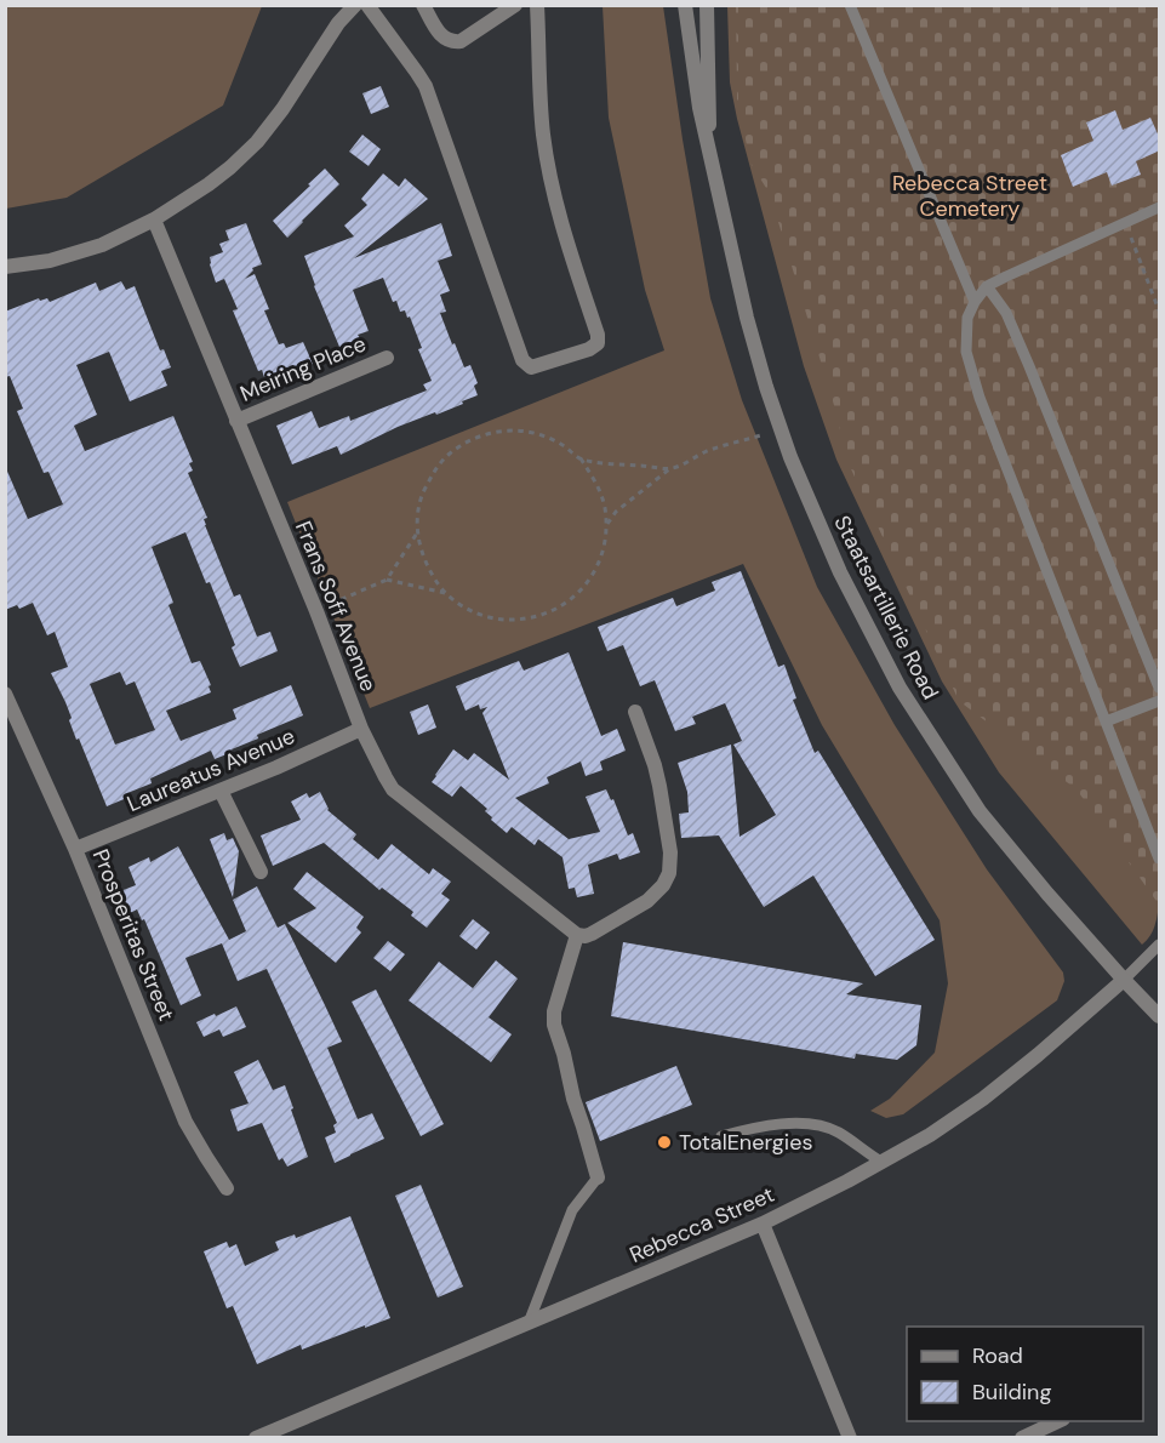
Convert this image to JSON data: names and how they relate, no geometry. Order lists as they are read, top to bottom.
{
  "streets": {
    "street": [
      "Meiring Place",
      "Frans Soff Avenue",
      "Staatsartillerie Road",
      "Laureatus Avenue",
      "Prosperitas Street",
      "Rebecca Street"
    ]
  },
  "crossings": [
    ["Meiring Place", "Frans Soff Avenue"],
    ["Frans Soff Avenue", "Laureatus Avenue"],
    ["Staatsartillerie Road", "Rebecca Street"],
    ["Laureatus Avenue", "Prosperitas Street"]
  ],
  "parks": ["Rebecca Street Cemetery"],
  "places": ["TotalEnergies"],
  "legend": ["Road", "Building"]
}
